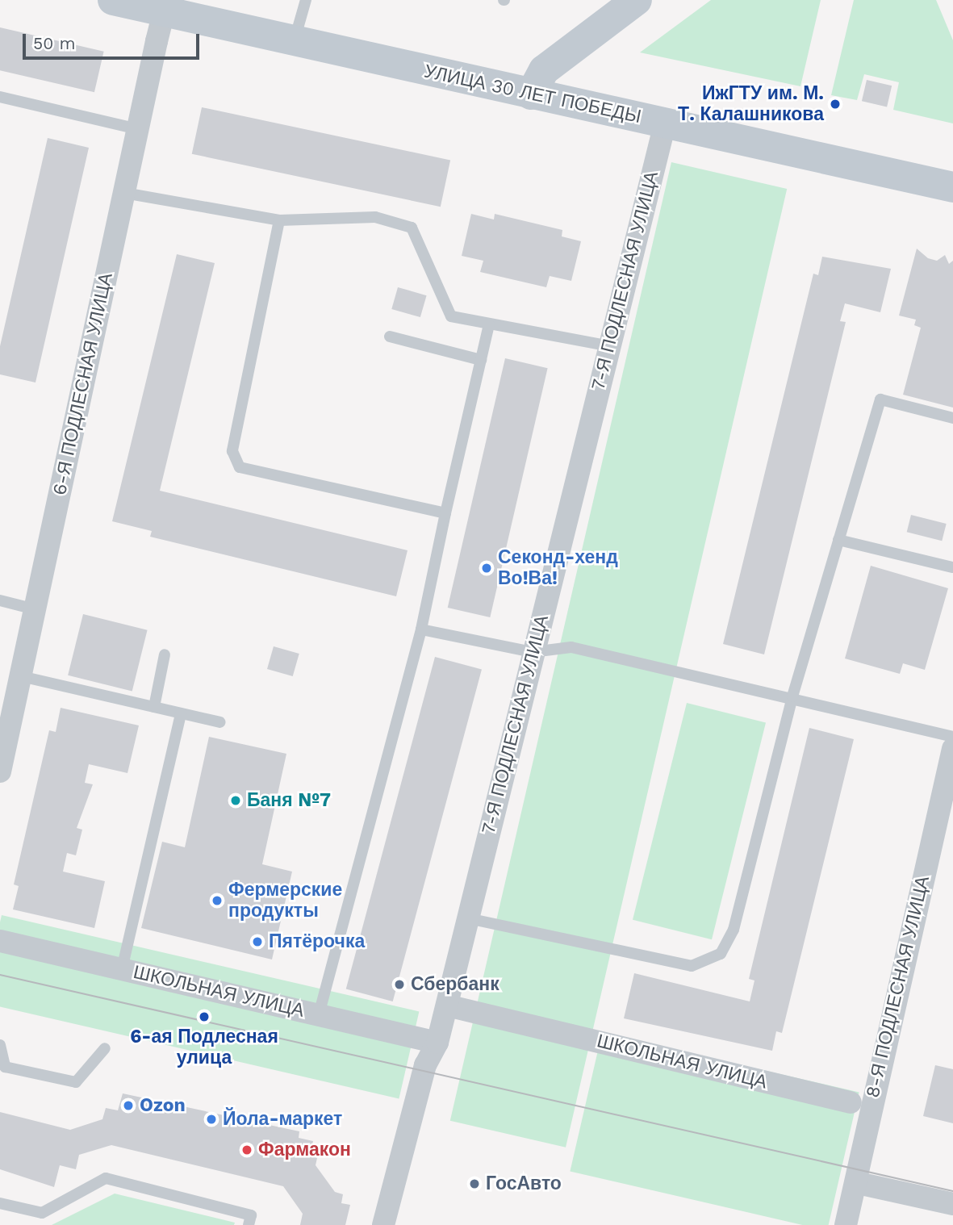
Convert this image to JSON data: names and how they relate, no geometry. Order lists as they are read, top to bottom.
{
  "streets": {
    "main road": ["УЛИЦА 30 ЛЕТ ПОБЕДЫ"],
    "street": [
      "7-Я ПОДЛЕСНАЯ УЛИЦА",
      "6-Я ПОДЛЕСНАЯ УЛИЦА",
      "8-Я ПОДЛЕСНАЯ УЛИЦА",
      "ШКОЛЬНАЯ УЛИЦА"
    ]
  },
  "crossings": [
    ["УЛИЦА 30 ЛЕТ ПОБЕДЫ", "7-Я ПОДЛЕСНАЯ УЛИЦА"],
    ["УЛИЦА 30 ЛЕТ ПОБЕДЫ", "6-Я ПОДЛЕСНАЯ УЛИЦА"],
    ["7-Я ПОДЛЕСНАЯ УЛИЦА", "ШКОЛЬНАЯ УЛИЦА"]
  ],
  "places": [
    "ИжГТУ им. М. Т. Калашникова",
    "Секонд-хенд Во!Ва!",
    "Баня №7",
    "Фермерские продукты",
    "Пятёрочка",
    "Сбербанк",
    "6-ая Подлесная улица",
    "Ozon",
    "Йола-маркет",
    "Фармакон",
    "ГосАвто"
  ],
  "scale_bar": "50 m"
}
